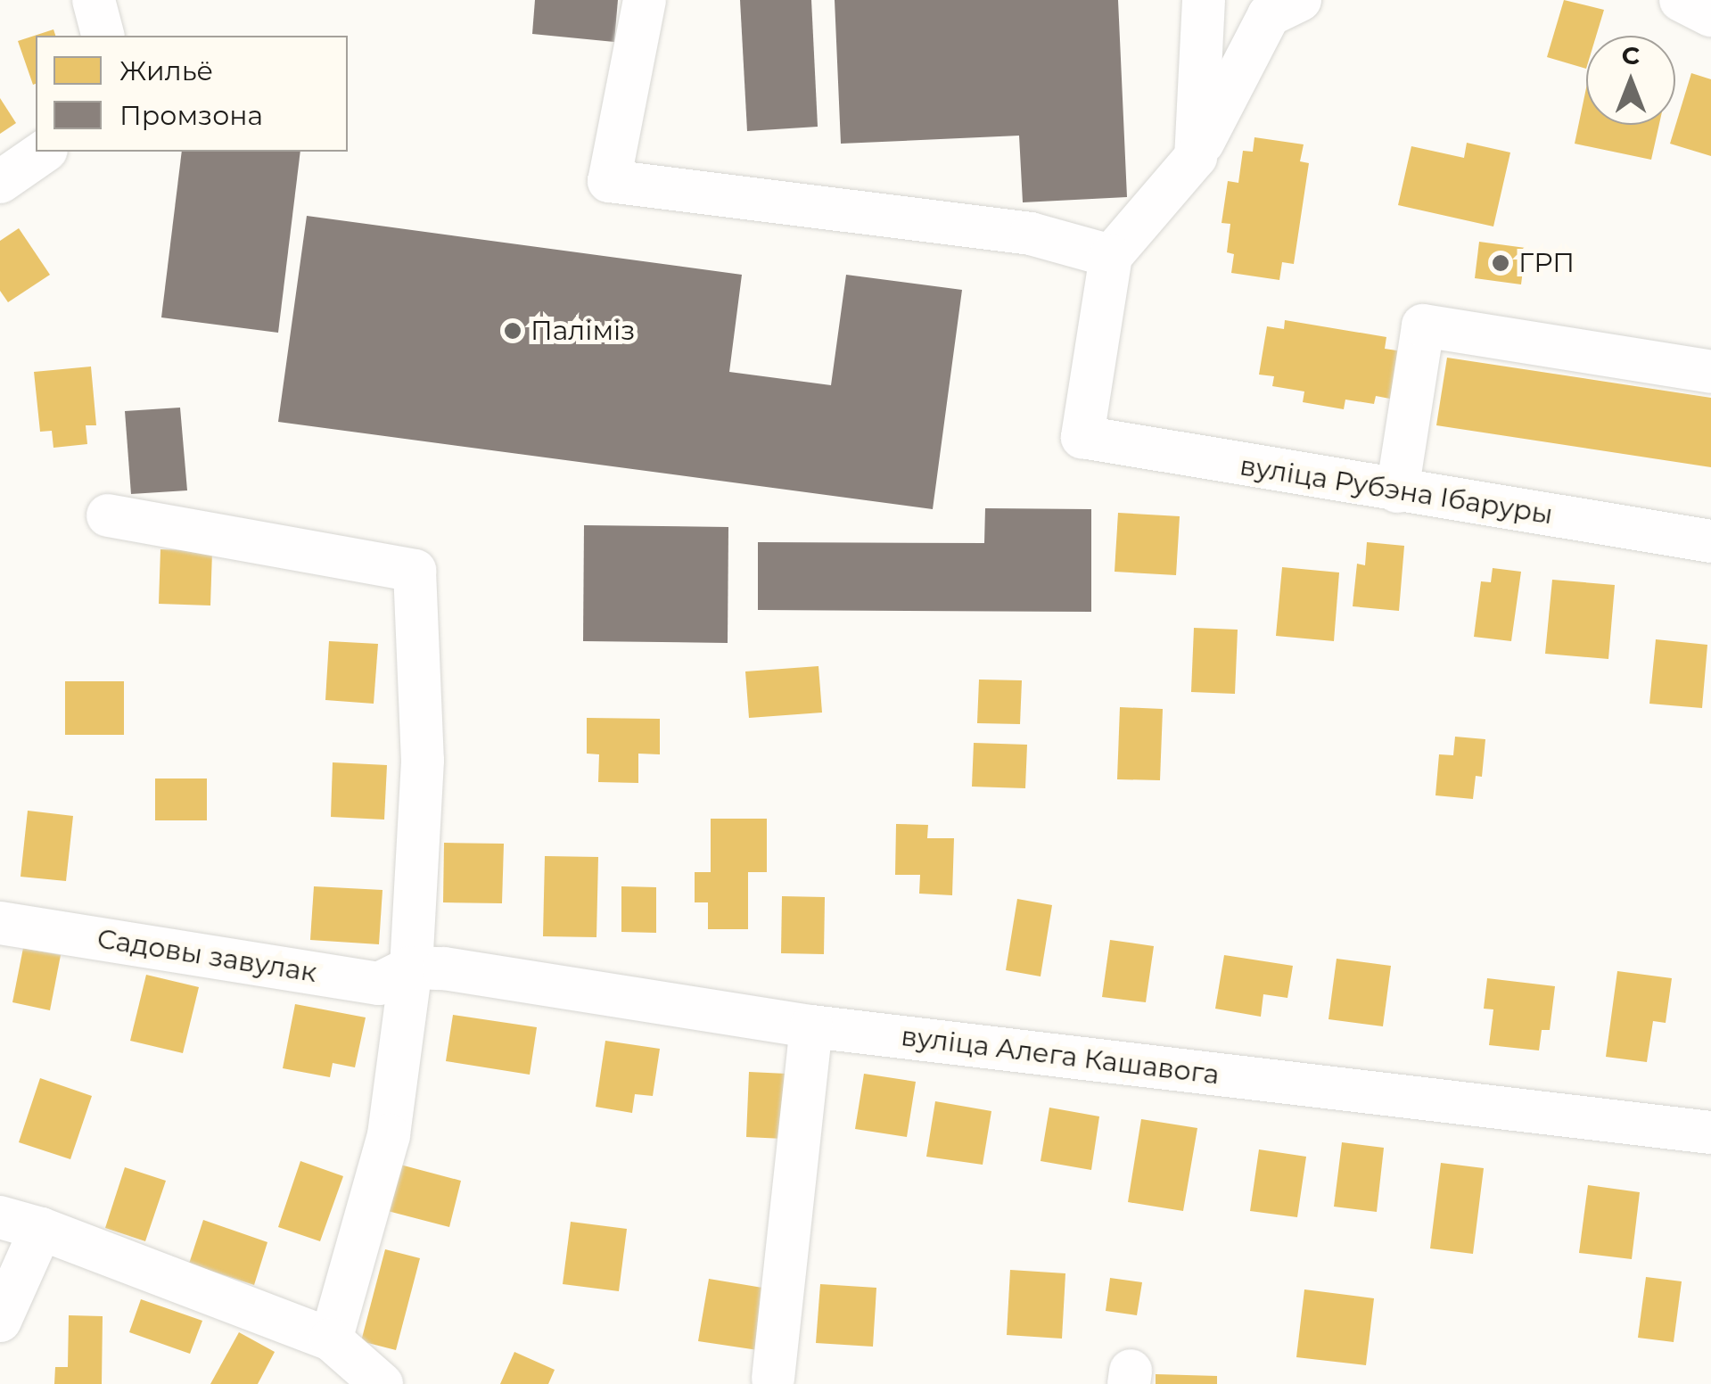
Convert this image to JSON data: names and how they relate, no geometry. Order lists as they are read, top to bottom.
{
  "streets": {
    "street": ["вуліца Рубэна Ібаруры", "Садовы завулак", "вуліца Алега Кашавога"]
  },
  "crossings": [
    ["Садовы завулак", "вуліца Алега Кашавога"]
  ],
  "places": ["ГРП", "Паліміз"],
  "legend": ["Жильё", "Промзона"],
  "north": "top"
}
